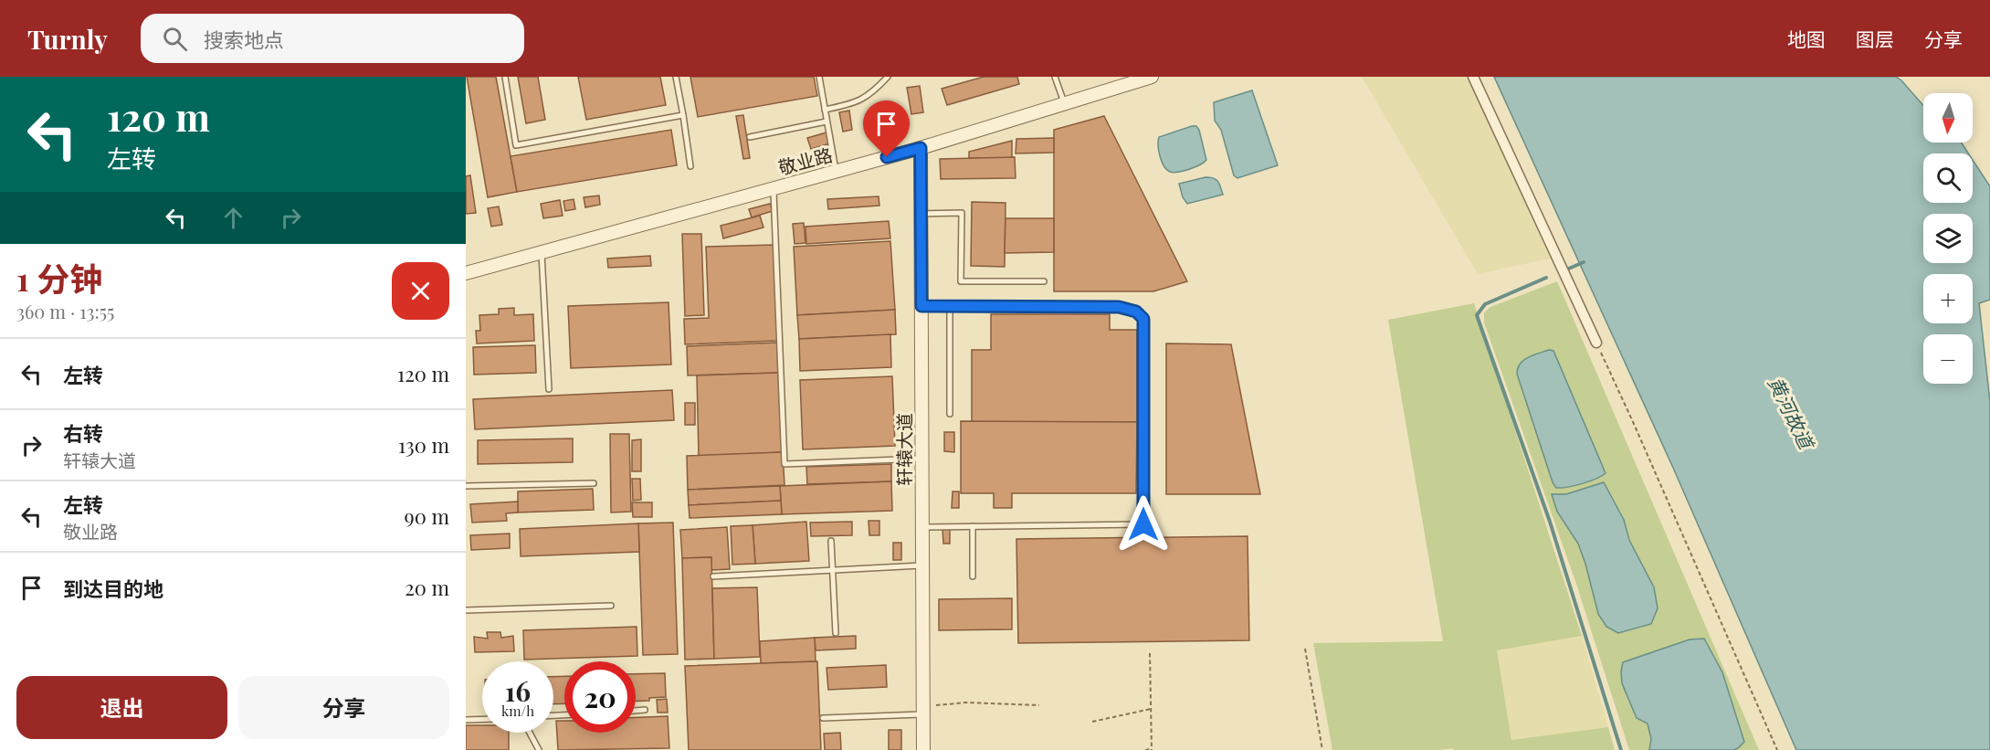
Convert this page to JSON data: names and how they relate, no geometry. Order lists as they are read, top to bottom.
{
  "streets": {
    "street": ["敬业路", "轩辕大道"]
  },
  "crossings": [
    ["敬业路", "轩辕大道"]
  ],
  "water": ["黄河故道"],
  "north": "bottom",
  "page": {
    "header": "Turnly",
    "search": "搜索地点",
    "nav": ["地图", "图层", "分享"],
    "turn": ["120 m", "左转"],
    "map_buttons": ["+", "−"],
    "heading": ["1 分钟", "360 m · 13:55"],
    "list": [
      {
        "name": "左转",
        "value": "120 m"
      },
      {
        "name": "右转",
        "note": "轩辕大道",
        "value": "130 m"
      },
      {
        "name": "左转",
        "note": "敬业路",
        "value": "90 m"
      },
      {
        "name": "到达目的地",
        "value": "20 m"
      }
    ],
    "speed": "16 km/h",
    "limit": "20",
    "buttons": ["退出", "分享"]
  }
}
